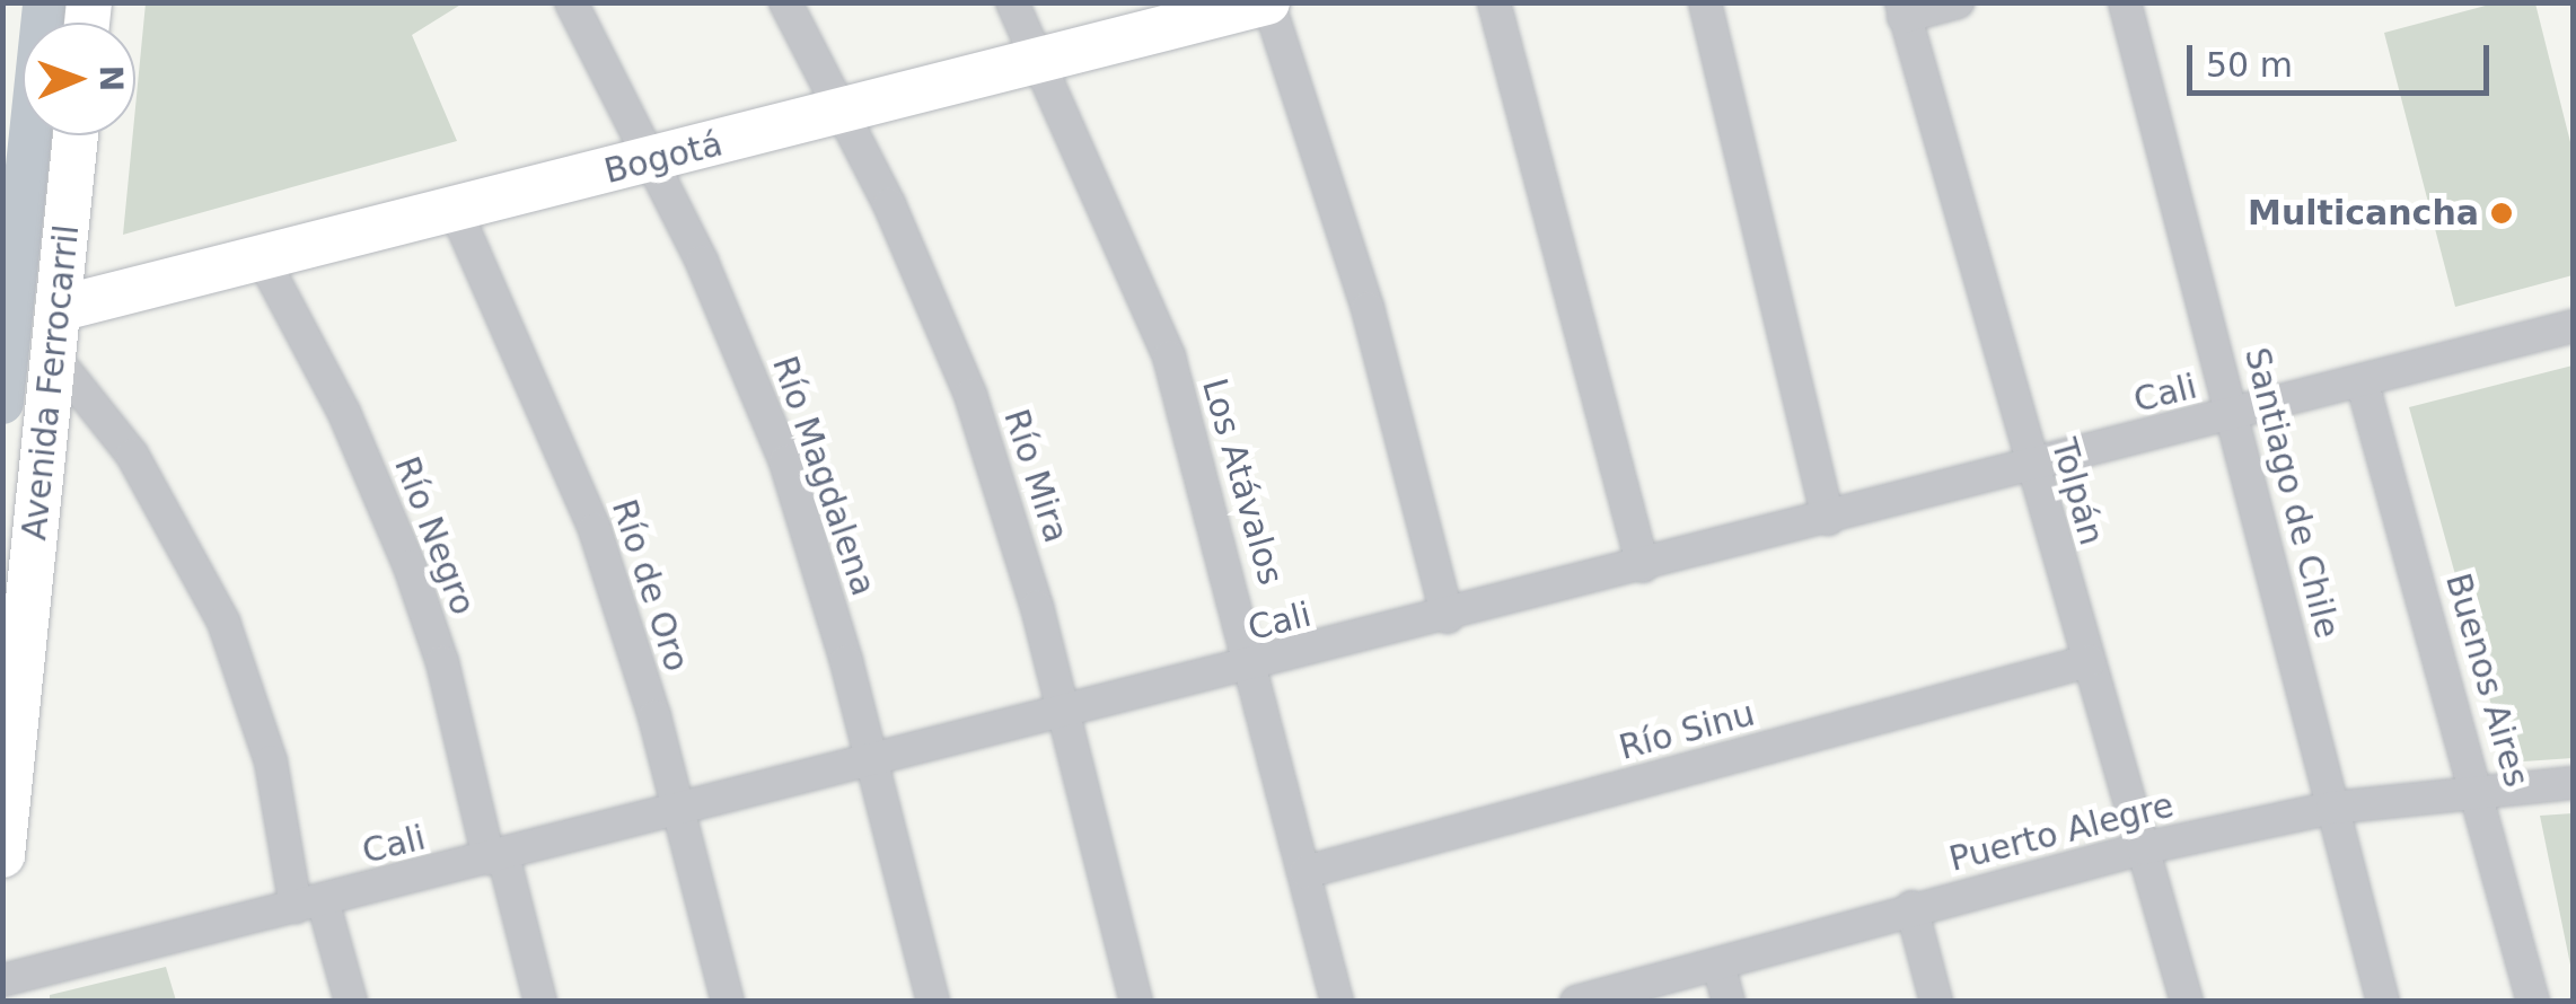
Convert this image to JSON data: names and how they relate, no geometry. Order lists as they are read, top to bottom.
{
  "streets": {
    "street": [
      "Bogotá",
      "Avenida Ferrocarril",
      "Cali",
      "Río Magdalena",
      "Río Mira",
      "Los Atávalos",
      "Tolpán",
      "Santiago de Chile",
      "Río Negro",
      "Río de Oro",
      "Buenos Aires",
      "Río Sinu",
      "Puerto Alegre"
    ]
  },
  "crossings": [
    ["Bogotá", "Avenida Ferrocarril"],
    ["Bogotá", "Río Magdalena"],
    ["Bogotá", "Río Mira"],
    ["Bogotá", "Los Atávalos"],
    ["Bogotá", "Río Negro"],
    ["Bogotá", "Río de Oro"],
    ["Cali", "Río Magdalena"],
    ["Cali", "Río Mira"],
    ["Cali", "Los Atávalos"],
    ["Cali", "Tolpán"],
    ["Cali", "Santiago de Chile"],
    ["Cali", "Río Negro"],
    ["Cali", "Río de Oro"],
    ["Cali", "Buenos Aires"],
    ["Los Atávalos", "Río Sinu"],
    ["Tolpán", "Río Sinu"],
    ["Tolpán", "Puerto Alegre"],
    ["Santiago de Chile", "Puerto Alegre"],
    ["Buenos Aires", "Puerto Alegre"]
  ],
  "places": ["Multicancha"],
  "scale_bar": "50 m",
  "north": "right"
}
